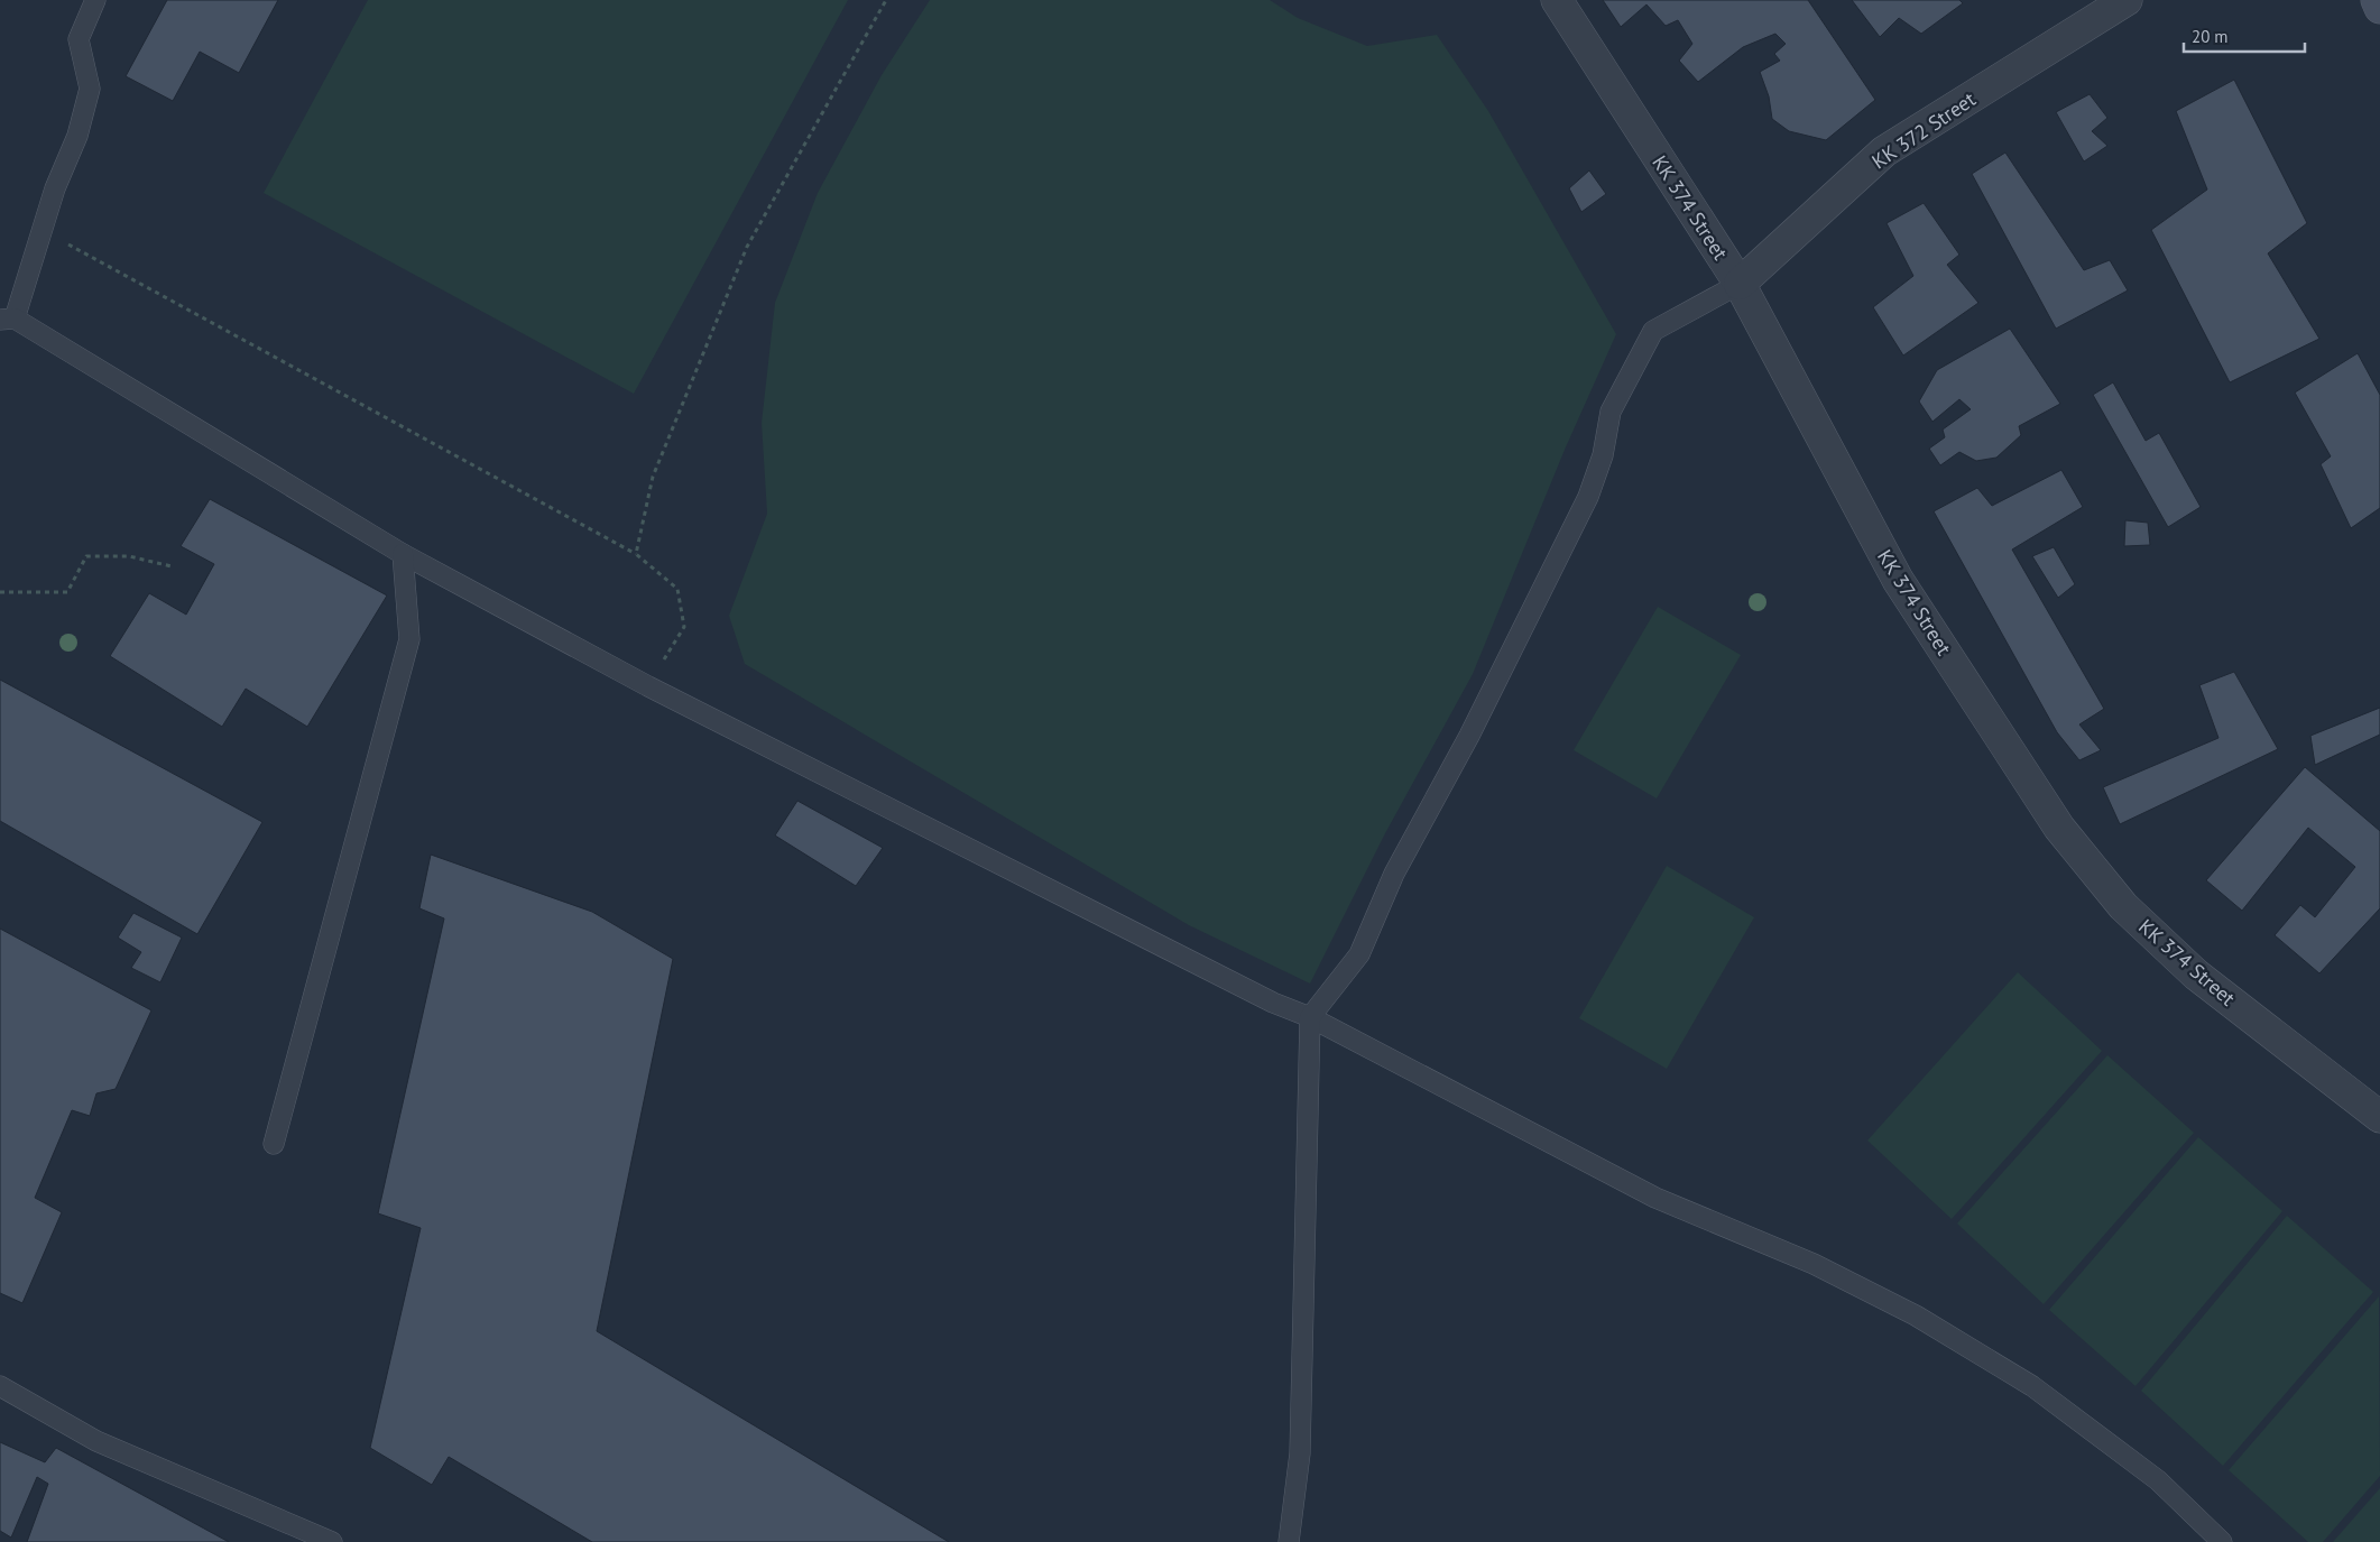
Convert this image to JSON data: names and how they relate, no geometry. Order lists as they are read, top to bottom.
{
  "streets": {
    "street": ["KK 372 Street", "KK 374 Street"]
  },
  "crossings": [
    ["KK 372 Street", "KK 374 Street"]
  ],
  "scale_bar": "20 m"
}
